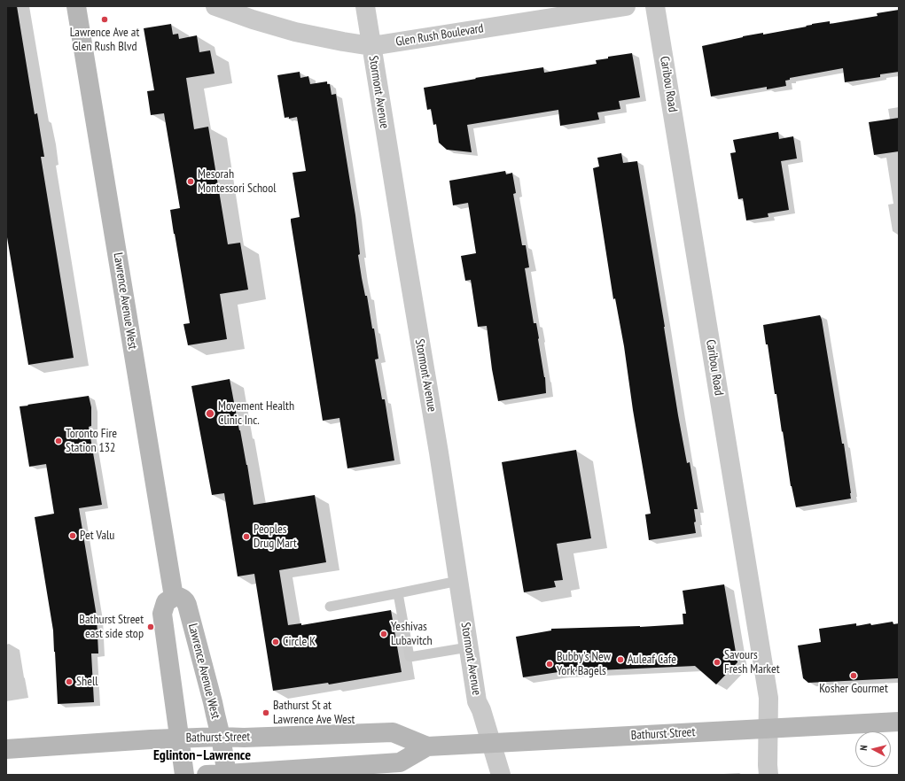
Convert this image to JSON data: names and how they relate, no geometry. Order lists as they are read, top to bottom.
{
  "streets": {
    "main road": ["Lawrence Avenue West", "Bathurst Street"],
    "street": ["Glen Rush Boulevard", "Caribou Road", "Stormont Avenue"]
  },
  "crossings": [
    ["Glen Rush Boulevard", "Stormont Avenue"],
    ["Caribou Road", "Bathurst Street"],
    ["Stormont Avenue", "Bathurst Street"],
    ["Lawrence Avenue West", "Bathurst Street"]
  ],
  "districts": ["Eglinton–Lawrence"],
  "places": [
    "Lawrence Ave at Glen Rush Blvd",
    "Mesorah Montessori School",
    "Movement Health Clinic Inc.",
    "Toronto Fire Station 132",
    "Pet Valu",
    "Peoples Drug Mart",
    "Bathurst Street east side stop",
    "Yeshivas Lubavitch",
    "Circle K",
    "Auleaf Cafe",
    "Savours Fresh Market",
    "Bubby's New York Bagels",
    "Kosher Gourmet",
    "Shell",
    "Bathurst St at Lawrence Ave West"
  ],
  "north": "left"
}
